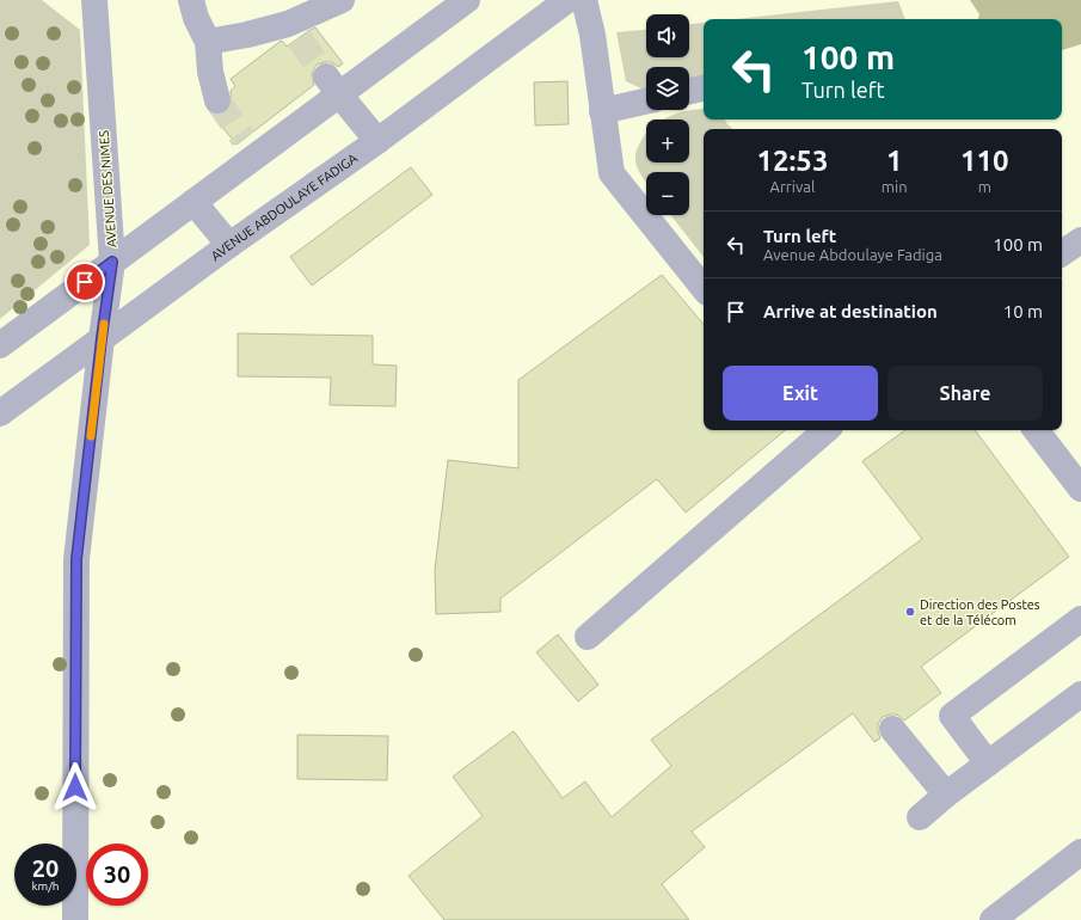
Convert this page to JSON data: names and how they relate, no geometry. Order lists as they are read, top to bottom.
{
  "streets": {
    "street": ["AVENUE DES NIMES", "AVENUE ABDOULAYE FADIGA"]
  },
  "crossings": [
    ["AVENUE DES NIMES", "AVENUE ABDOULAYE FADIGA"]
  ],
  "places": ["Direction des Postes et de la Télécom"],
  "page": {
    "map_buttons": ["+", "−"],
    "turn": ["100 m", "Turn left"],
    "eta": [
      "12:53",
      "Arrival",
      "1",
      "min",
      "110",
      "m"
    ],
    "list": [
      {
        "name": "Turn left",
        "note": "Avenue Abdoulaye Fadiga",
        "value": "100 m"
      },
      {
        "name": "Arrive at destination",
        "value": "10 m"
      }
    ],
    "buttons": ["Exit", "Share"],
    "speed": "20 km/h",
    "limit": "30"
  }
}
